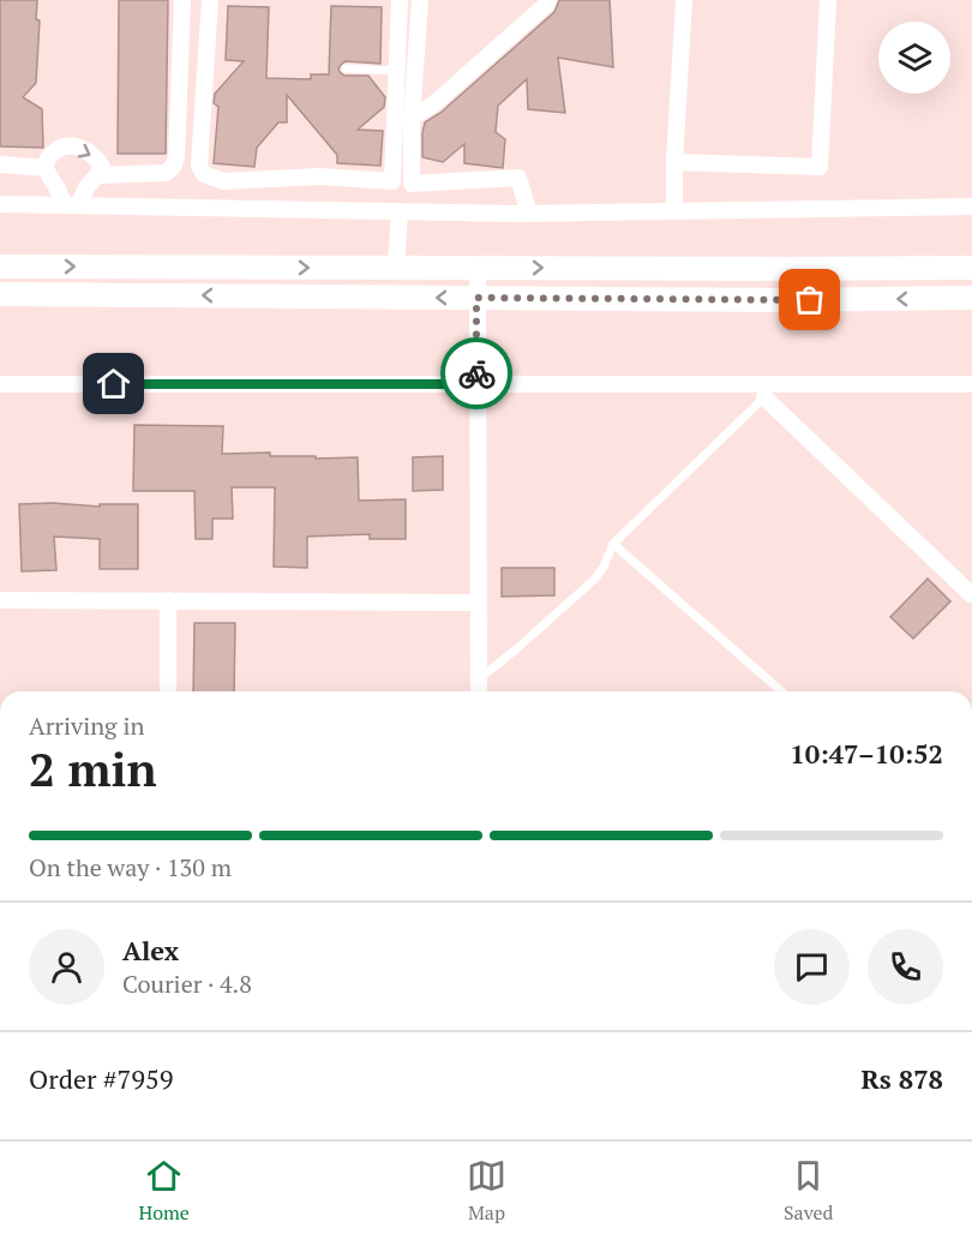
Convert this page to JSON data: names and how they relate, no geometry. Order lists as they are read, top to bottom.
{
  "page": {
    "heading": ["2 min", "Arriving in", "10:47–10:52"],
    "panel": [
      "Alex",
      "Courier · 4.8",
      "Order #7959",
      "Rs 878"
    ],
    "bar": "On the way · 130 m",
    "tabs": ["Home", "Map", "Saved"]
  }
}
